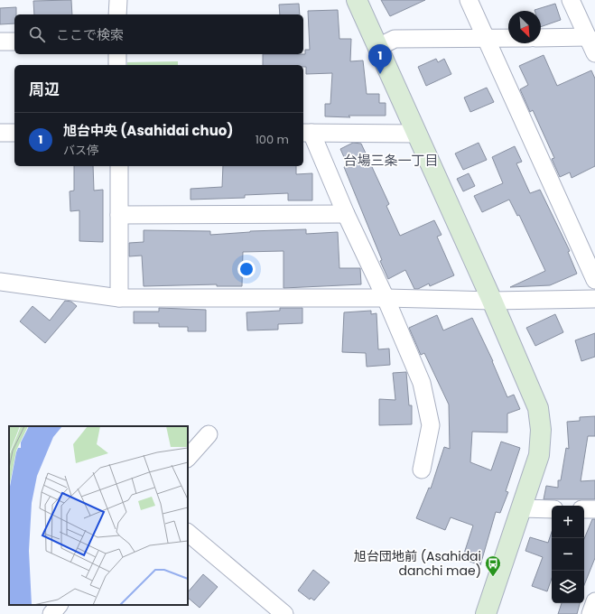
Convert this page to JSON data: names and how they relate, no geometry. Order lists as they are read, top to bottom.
{
  "districts": ["台場三条一丁目"],
  "places": {
    "bus stop": ["旭台団地前 (Asahidai danchi mae)"]
  },
  "north": "bottom right",
  "page": {
    "search": "ここで検索",
    "pins": "1",
    "heading": "周辺",
    "list": [
      {
        "mark": "1",
        "name": "旭台中央 (Asahidai chuo)",
        "note": "バス停",
        "value": "100 m"
      }
    ],
    "map_buttons": ["+", "−"]
  }
}
